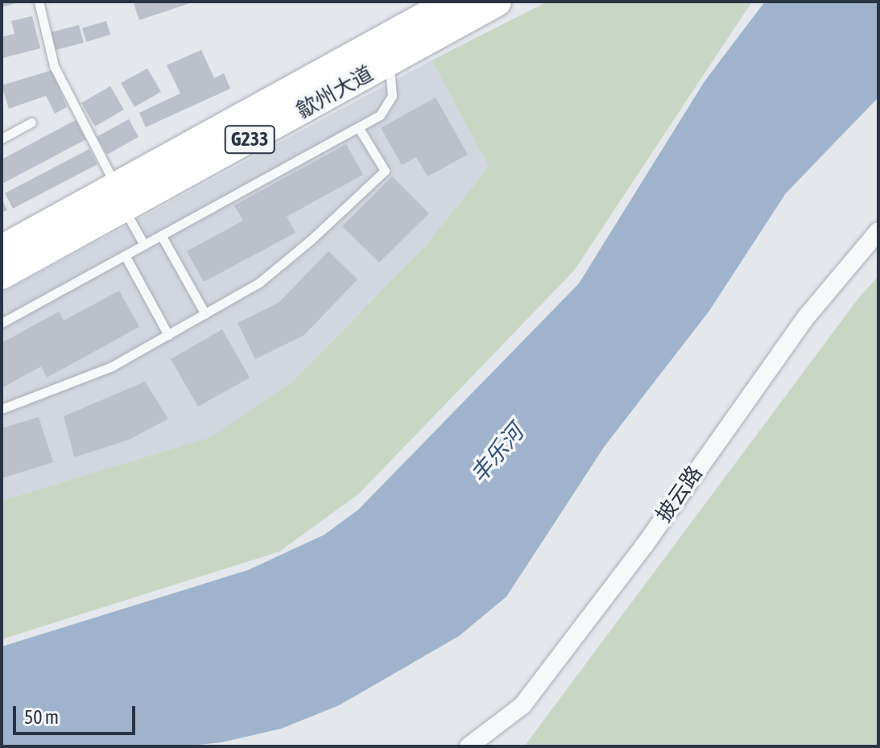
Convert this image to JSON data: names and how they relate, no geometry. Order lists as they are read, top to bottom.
{
  "streets": {
    "highway": ["歙州大道", "G233"],
    "street": ["披云路"]
  },
  "water": ["丰乐河"],
  "scale_bar": "50 m"
}
